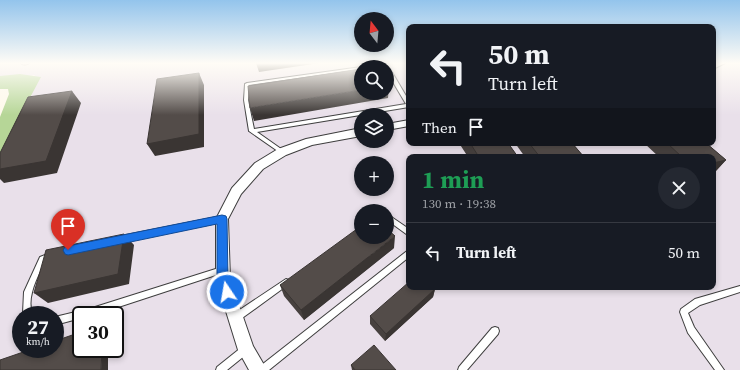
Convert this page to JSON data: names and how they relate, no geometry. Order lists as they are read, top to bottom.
{
  "north": "top",
  "page": {
    "map_buttons": ["+", "−"],
    "turn": ["50 m", "Turn left"],
    "then": "Then",
    "heading": ["1 min", "130 m · 19:38"],
    "list": [
      {
        "name": "Turn left",
        "value": "50 m"
      }
    ],
    "speed": "27 km/h",
    "limit": "30"
  }
}
